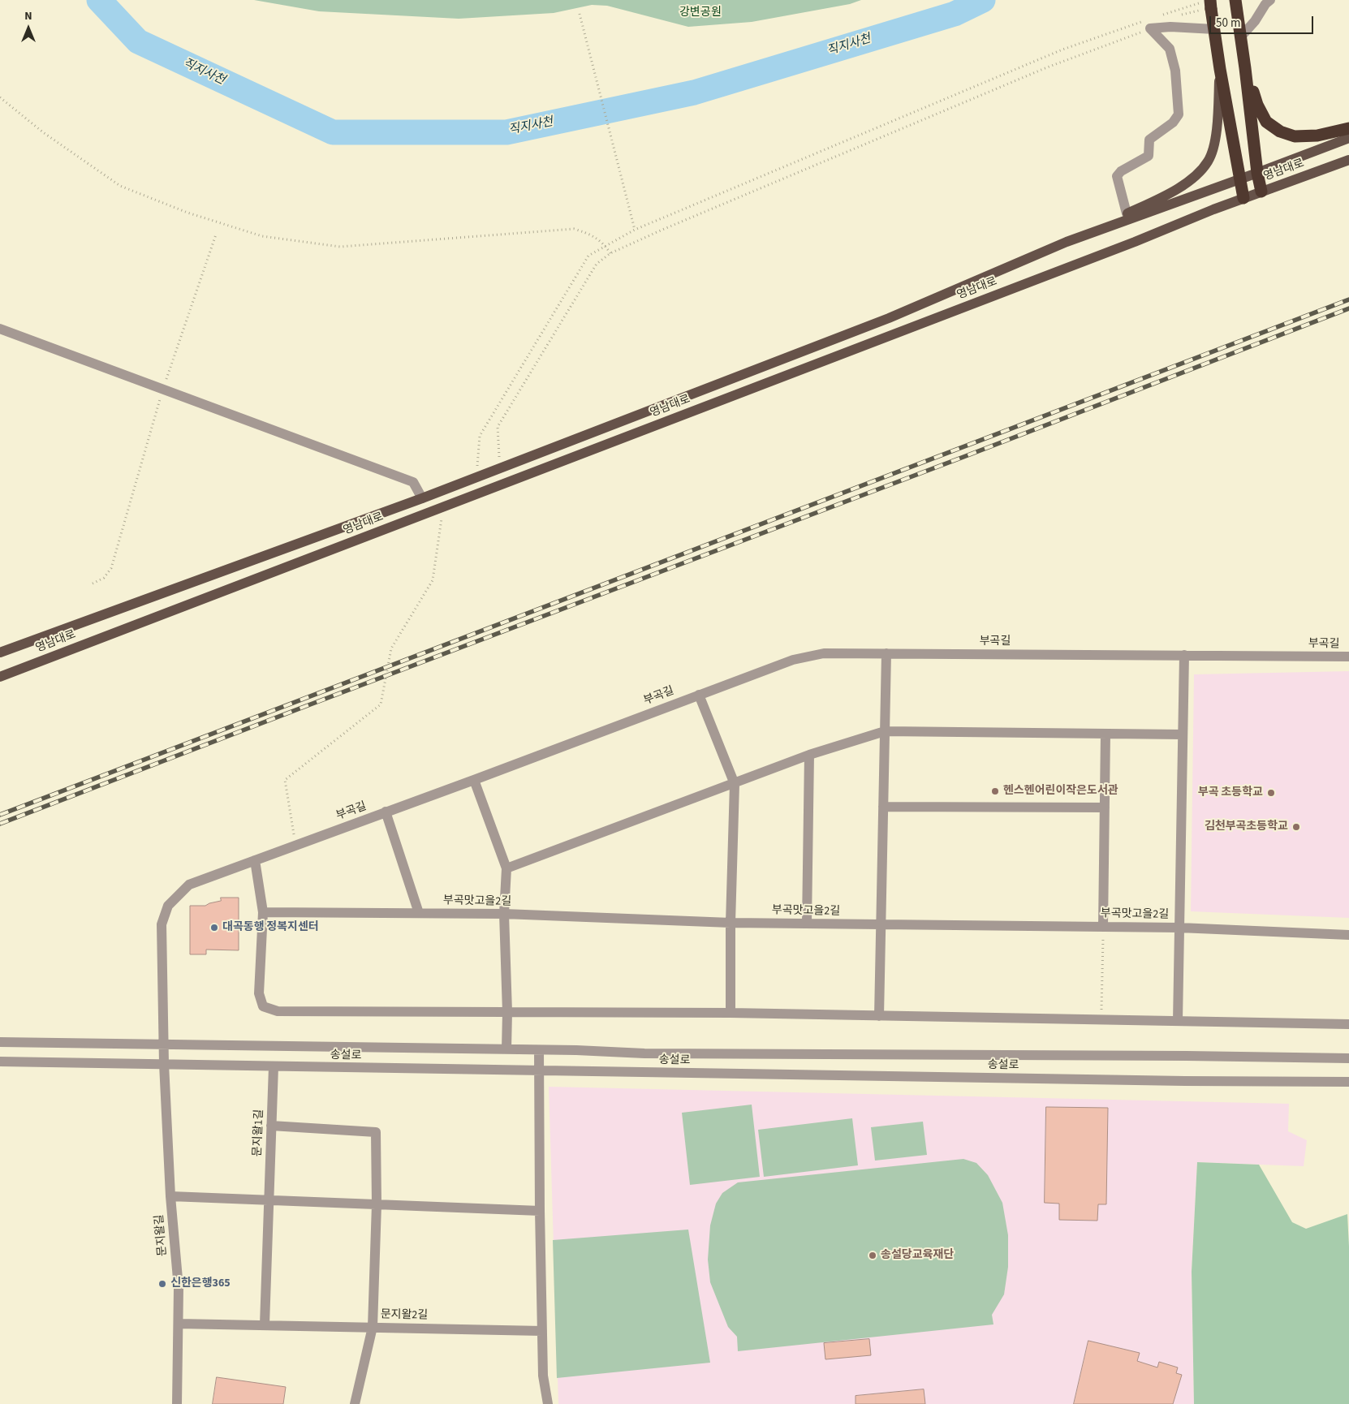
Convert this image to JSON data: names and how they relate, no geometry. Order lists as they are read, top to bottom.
{
  "streets": {
    "main road": ["영남대로"],
    "street": [
      "부곡길",
      "부곡맛고을2길",
      "송설로",
      "문지왈1길",
      "문지왈길",
      "문지왈2길"
    ]
  },
  "crossings": [
    ["부곡길", "송설로"],
    ["부곡길", "문지왈길"],
    ["송설로", "문지왈1길"],
    ["송설로", "문지왈길"],
    ["문지왈길", "문지왈2길"]
  ],
  "water": ["직지사천"],
  "parks": ["강변공원"],
  "places": [
    "헨스헨어린이작은도서관",
    "부곡 초등학교",
    "김천부곡초등학교",
    "대곡동행 정복지센터",
    "송설당교육재단",
    "신한은행365"
  ],
  "scale_bar": "50 m",
  "north": "top"
}
